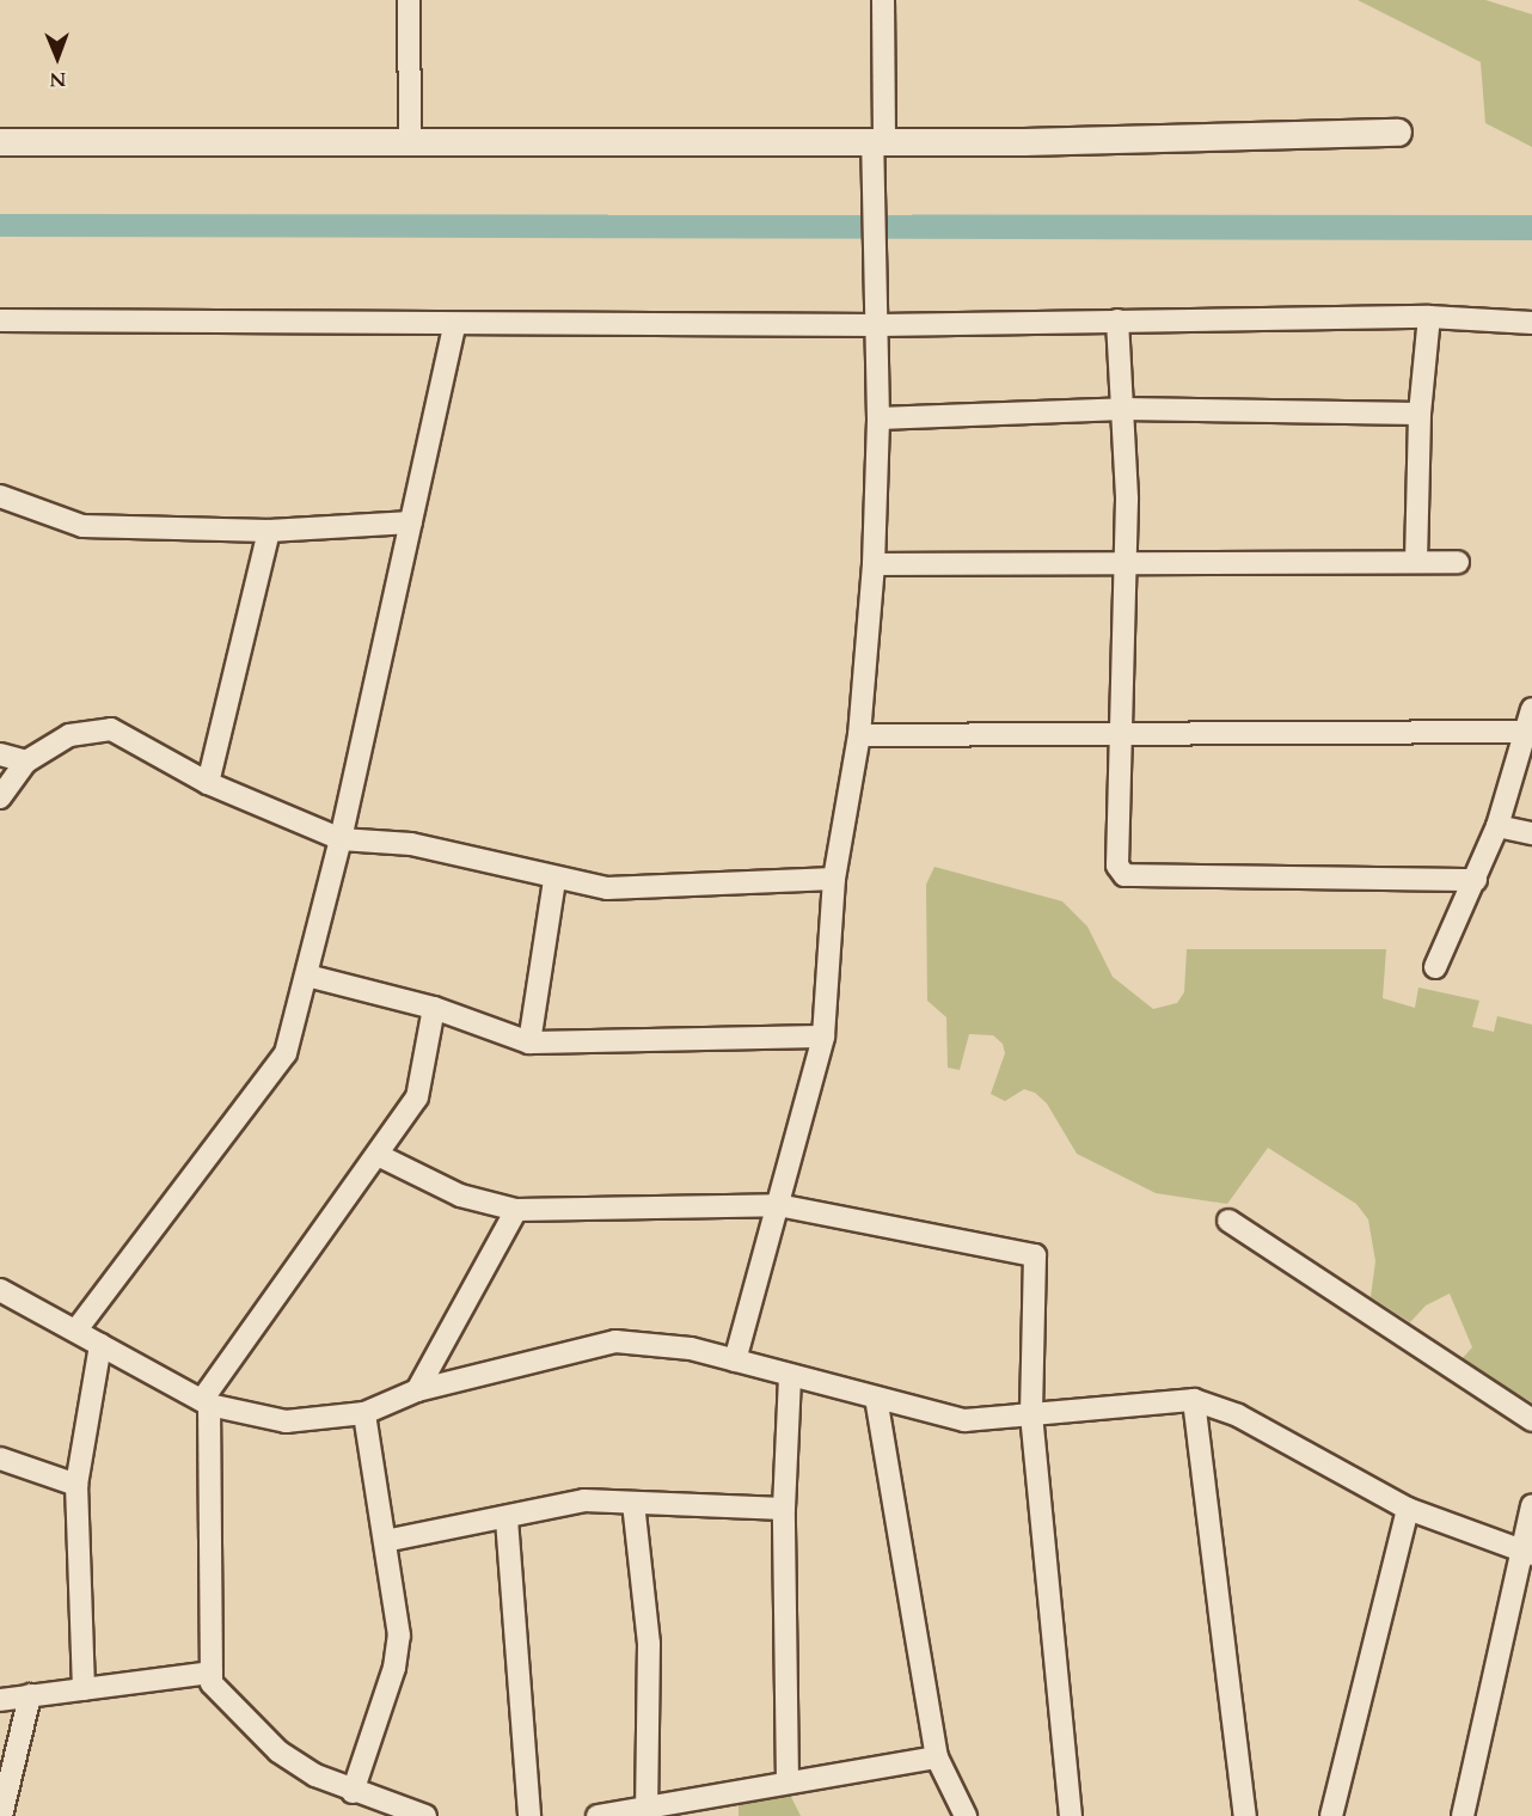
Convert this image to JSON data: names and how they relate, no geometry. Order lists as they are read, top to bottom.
{
  "north": "bottom"
}
